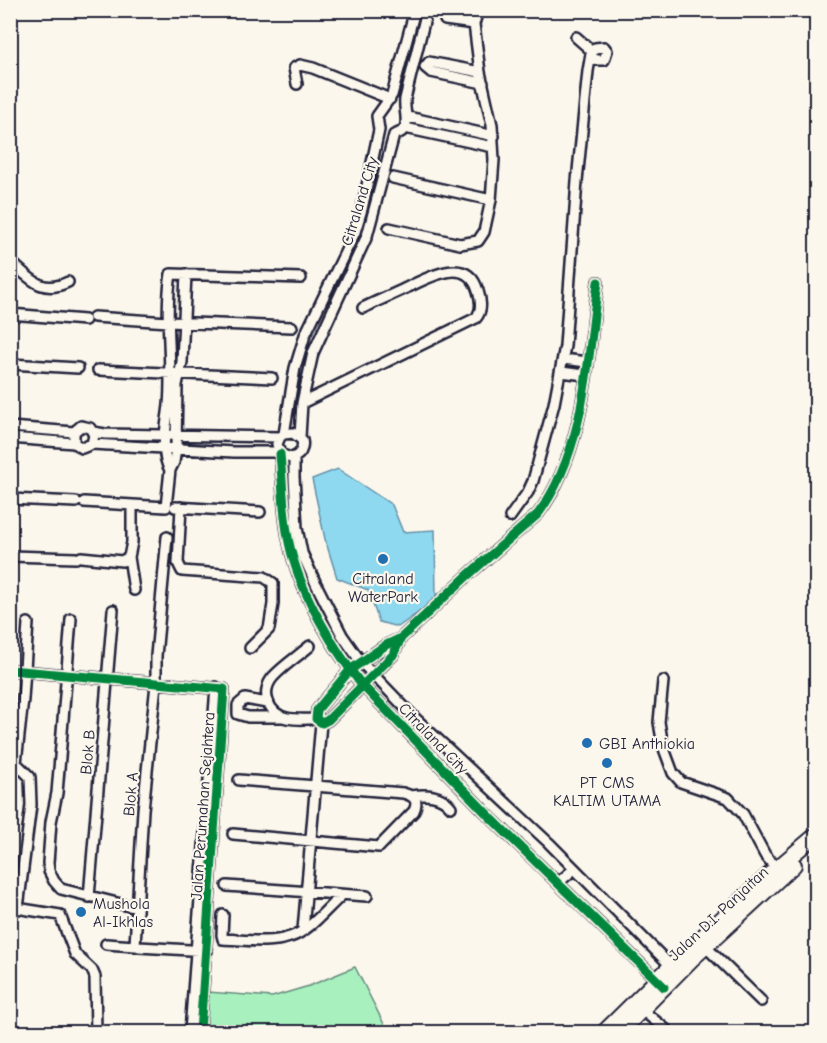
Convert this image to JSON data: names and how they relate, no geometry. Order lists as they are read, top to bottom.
{
  "streets": {
    "highway": ["Jalan D.I. Panjaitan"],
    "street": [
      "Citraland City",
      "Blok B",
      "Blok A",
      "Jalan Perumahan Sejahtera"
    ]
  },
  "crossings": [
    ["Citraland City", "Jalan D.I. Panjaitan"],
    ["Blok B", "Jalan Perumahan Sejahtera"],
    ["Blok A", "Jalan Perumahan Sejahtera"]
  ],
  "places": [
    "Citraland WaterPark",
    "GBI Anthiokia",
    "PT CMS KALTIM UTAMA",
    "Mushola Al-Ikhlas"
  ]
}
